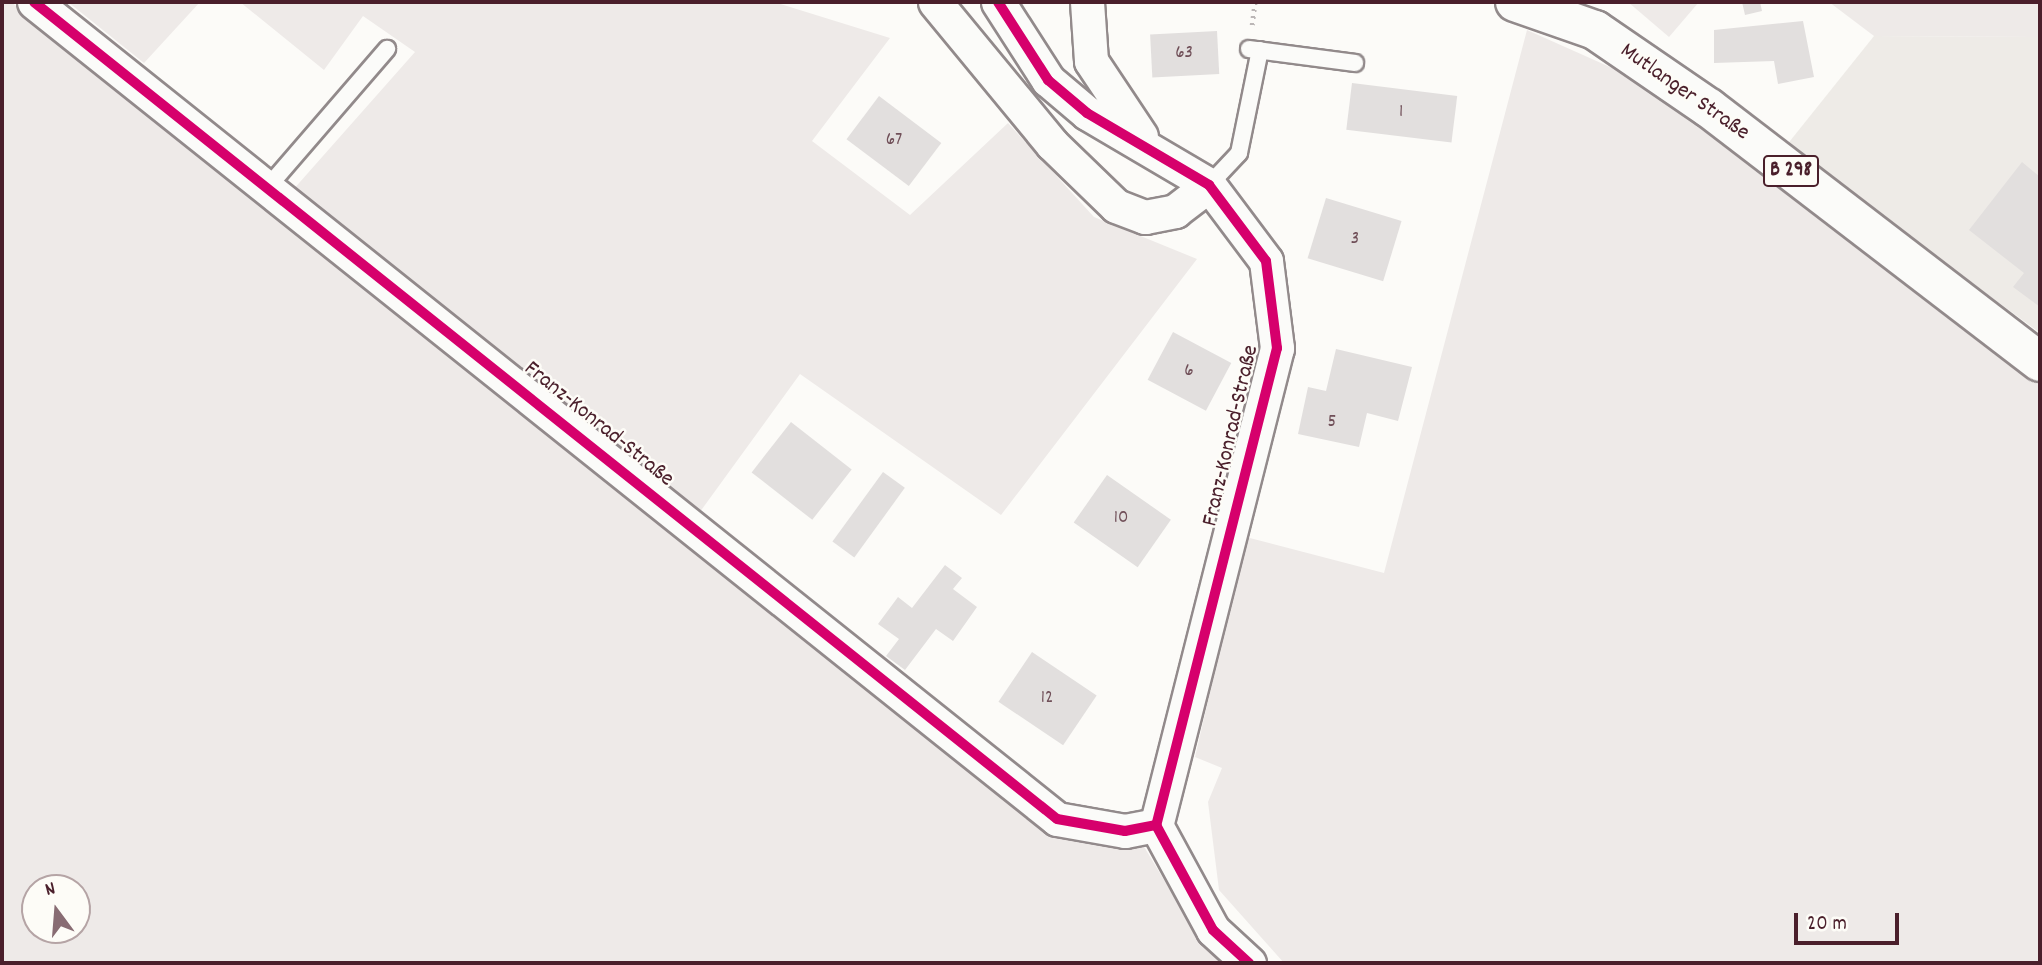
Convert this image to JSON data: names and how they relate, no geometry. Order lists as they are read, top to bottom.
{
  "streets": {
    "main road": ["Mutlanger Straße", "B 298"],
    "street": ["Franz-Konrad-Straße"]
  },
  "house_numbers": [
    "63",
    "1",
    "67",
    "3",
    "6",
    "5",
    "10",
    "12"
  ],
  "scale_bar": "20 m",
  "north": "top"
}
